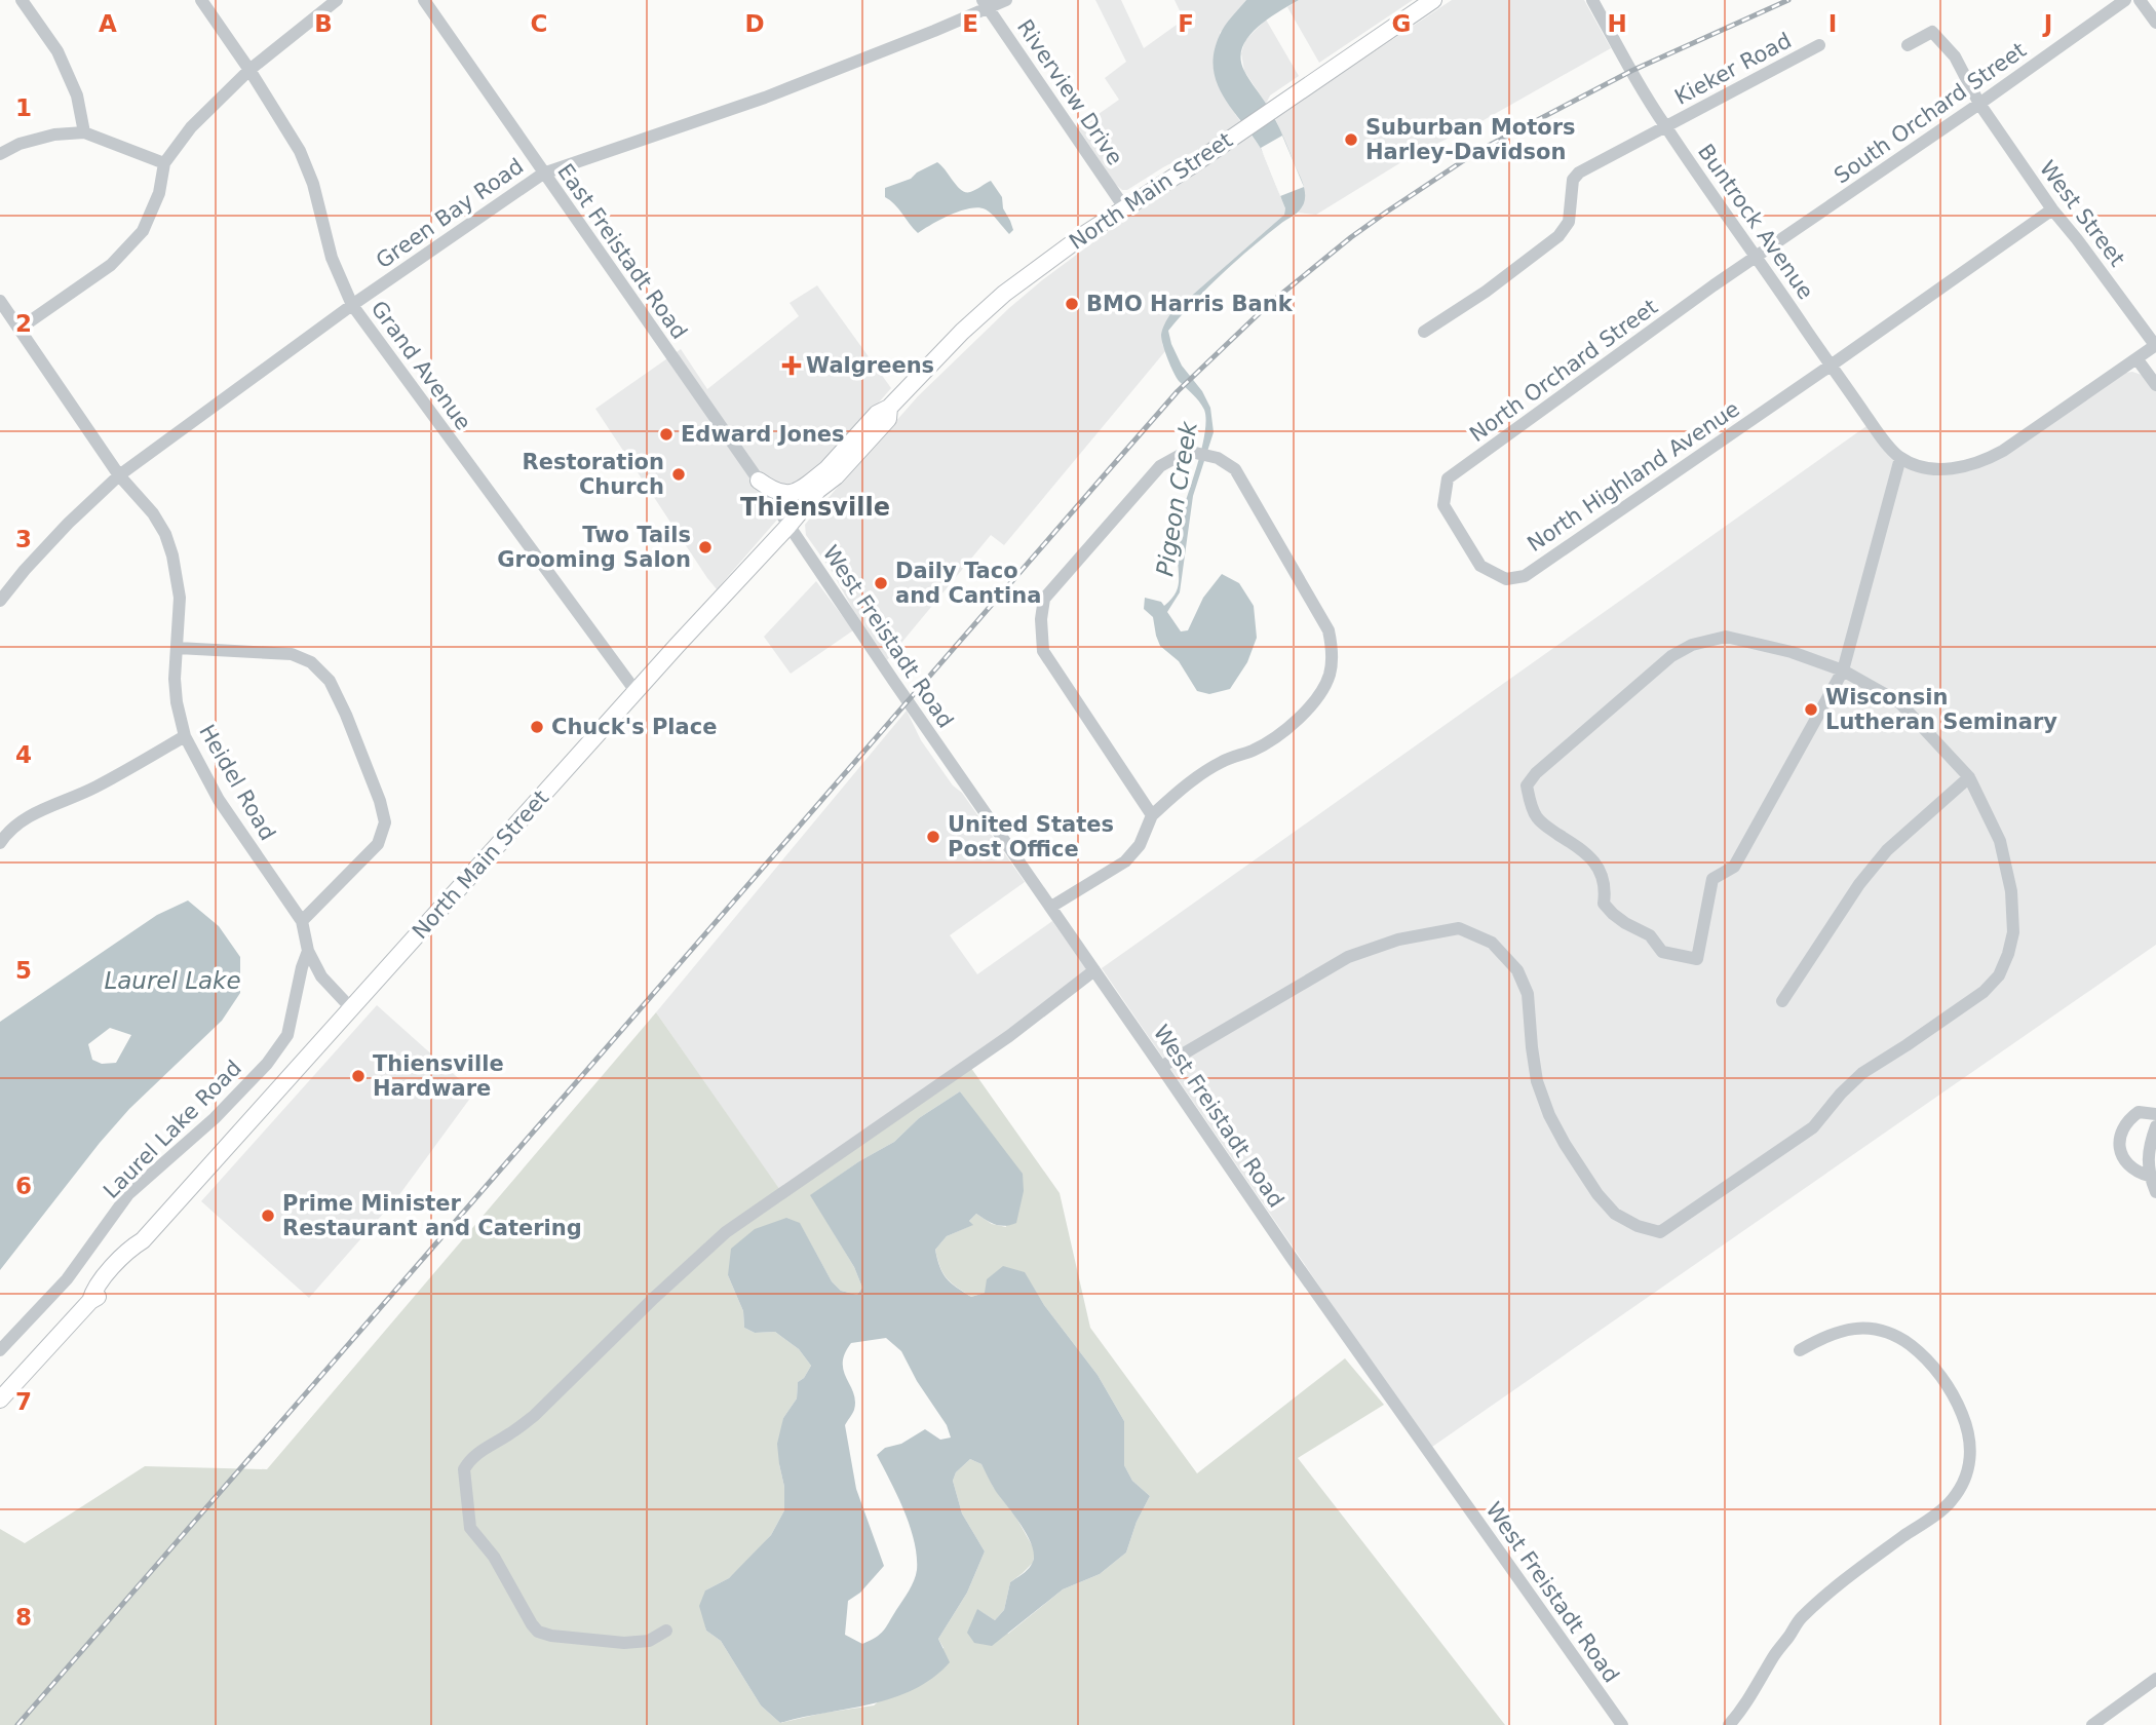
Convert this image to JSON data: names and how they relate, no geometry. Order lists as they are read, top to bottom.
{
  "streets": {
    "main road": ["North Main Street"],
    "street": [
      "Kieker Road",
      "Riverview Drive",
      "South Orchard Street",
      "Green Bay Road",
      "West Street",
      "Buntrock Avenue",
      "East Freistadt Road",
      "Grand Avenue",
      "North Orchard Street",
      "North Highland Avenue",
      "West Freistadt Road",
      "Heidel Road",
      "Laurel Lake Road"
    ]
  },
  "crossings": [
    ["Kieker Road", "Buntrock Avenue"],
    ["Riverview Drive", "North Main Street"],
    ["Riverview Drive", "Green Bay Road"],
    ["South Orchard Street", "West Street"],
    ["South Orchard Street", "Buntrock Avenue"],
    ["South Orchard Street", "North Orchard Street"],
    ["North Main Street", "East Freistadt Road"],
    ["North Main Street", "Grand Avenue"],
    ["North Main Street", "West Freistadt Road"],
    ["North Main Street", "Heidel Road"],
    ["Green Bay Road", "East Freistadt Road"],
    ["Green Bay Road", "Grand Avenue"],
    ["Green Bay Road", "Heidel Road"],
    ["West Street", "North Highland Avenue"],
    ["Buntrock Avenue", "North Orchard Street"],
    ["Buntrock Avenue", "North Highland Avenue"],
    ["East Freistadt Road", "West Freistadt Road"],
    ["North Orchard Street", "North Highland Avenue"],
    ["Heidel Road", "Laurel Lake Road"]
  ],
  "districts": ["Thiensville"],
  "water": ["Pigeon Creek", "Laurel Lake"],
  "places": {
    "other": [
      "Suburban Motors Harley-Davidson",
      "BMO Harris Bank",
      "Edward Jones",
      "Restoration Church",
      "Two Tails Grooming Salon",
      "Daily Taco and Cantina",
      "Wisconsin Lutheran Seminary",
      "Chuck's Place",
      "United States Post Office",
      "Thiensville Hardware",
      "Prime Minister Restaurant and Catering"
    ],
    "health": ["Walgreens"]
  },
  "grid": {
    "columns": [
      "A",
      "B",
      "C",
      "D",
      "E",
      "F",
      "G",
      "H",
      "I",
      "J"
    ],
    "rows": [
      "1",
      "2",
      "3",
      "4",
      "5",
      "6",
      "7",
      "8"
    ]
  }
}
